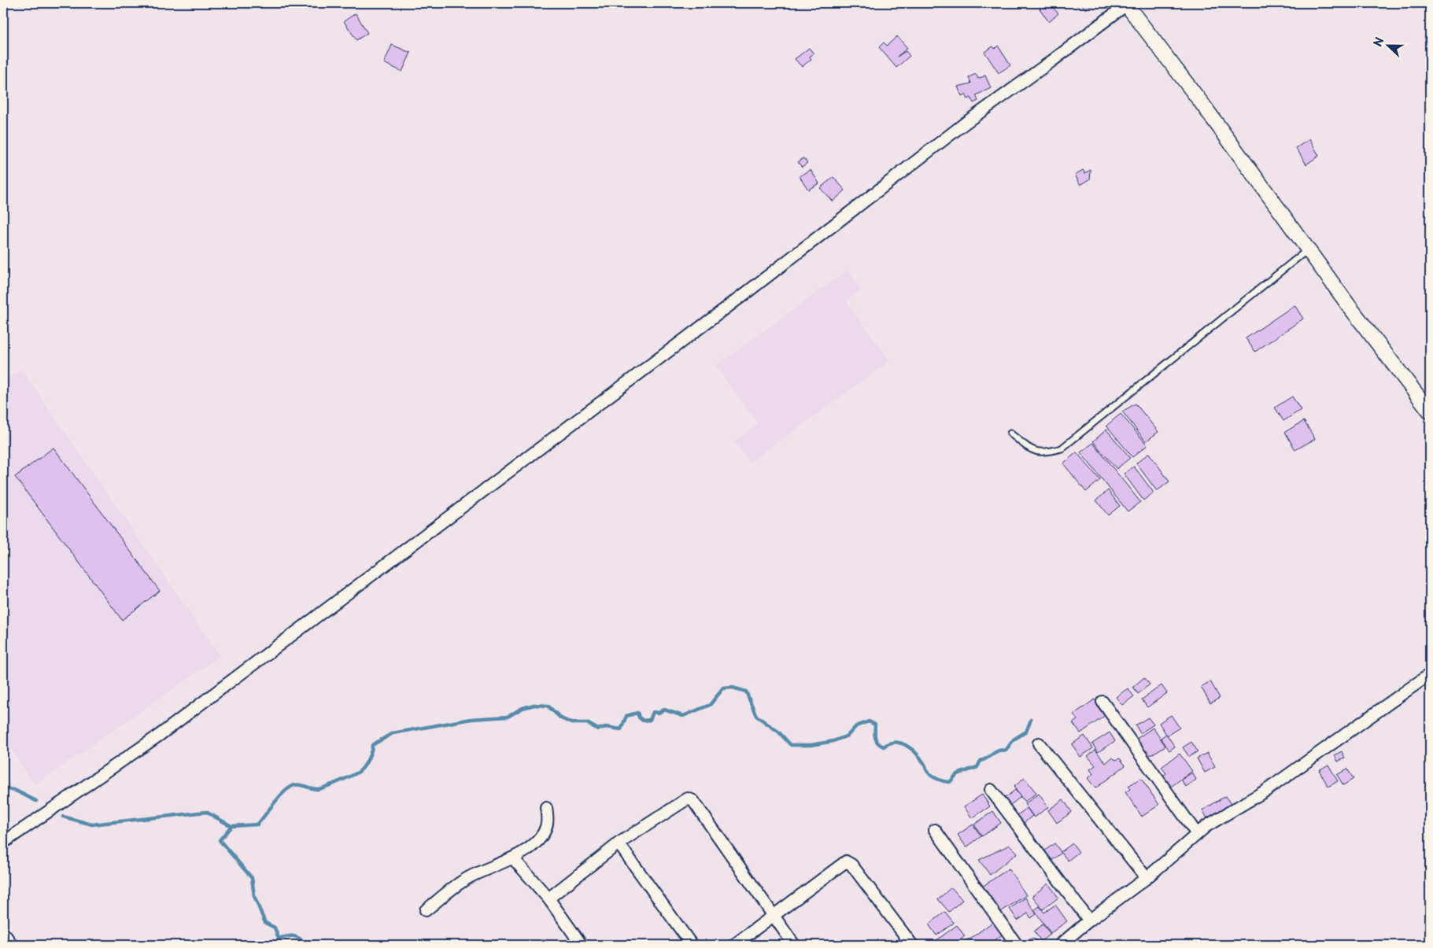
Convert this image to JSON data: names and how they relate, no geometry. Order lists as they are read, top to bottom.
{
  "north": "left"
}
